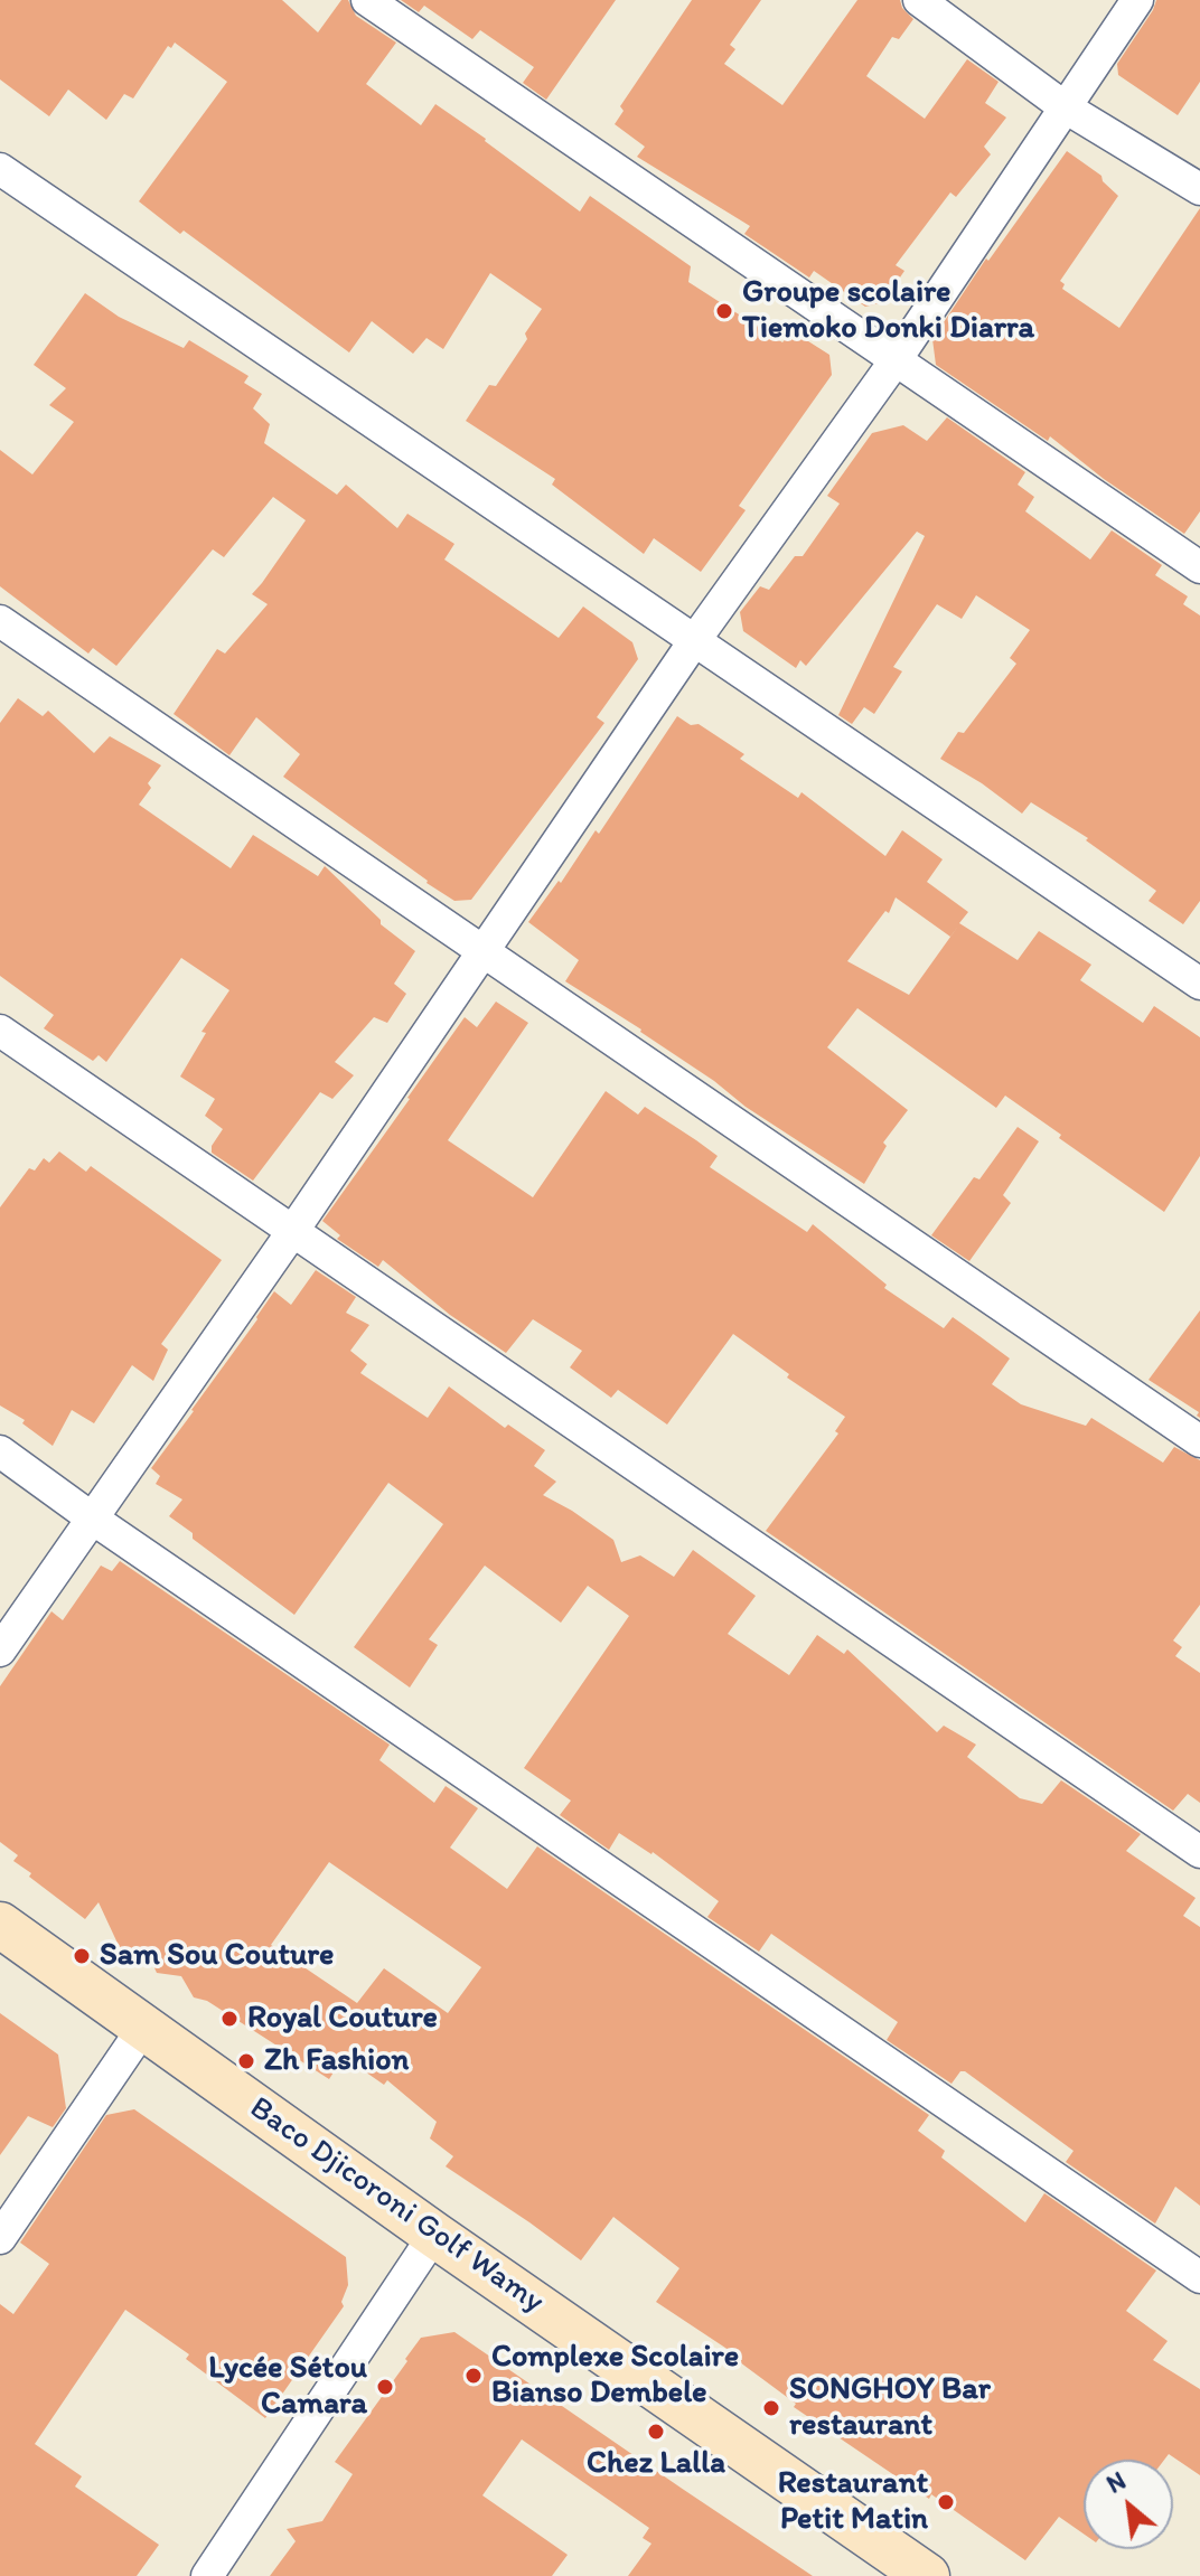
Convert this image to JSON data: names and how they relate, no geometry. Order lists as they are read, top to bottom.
{
  "streets": {
    "street": ["Baco Djicoroni Golf Wamy"]
  },
  "places": [
    "Groupe scolaire Tiemoko Donki Diarra",
    "Sam Sou Couture",
    "Royal Couture",
    "Zh Fashion",
    "Complexe Scolaire Bianso Dembele",
    "Lycée Sétou Camara",
    "SONGHOY Bar restaurant",
    "Chez Lalla",
    "Restaurant Petit Matin"
  ],
  "north": "top left"
}
